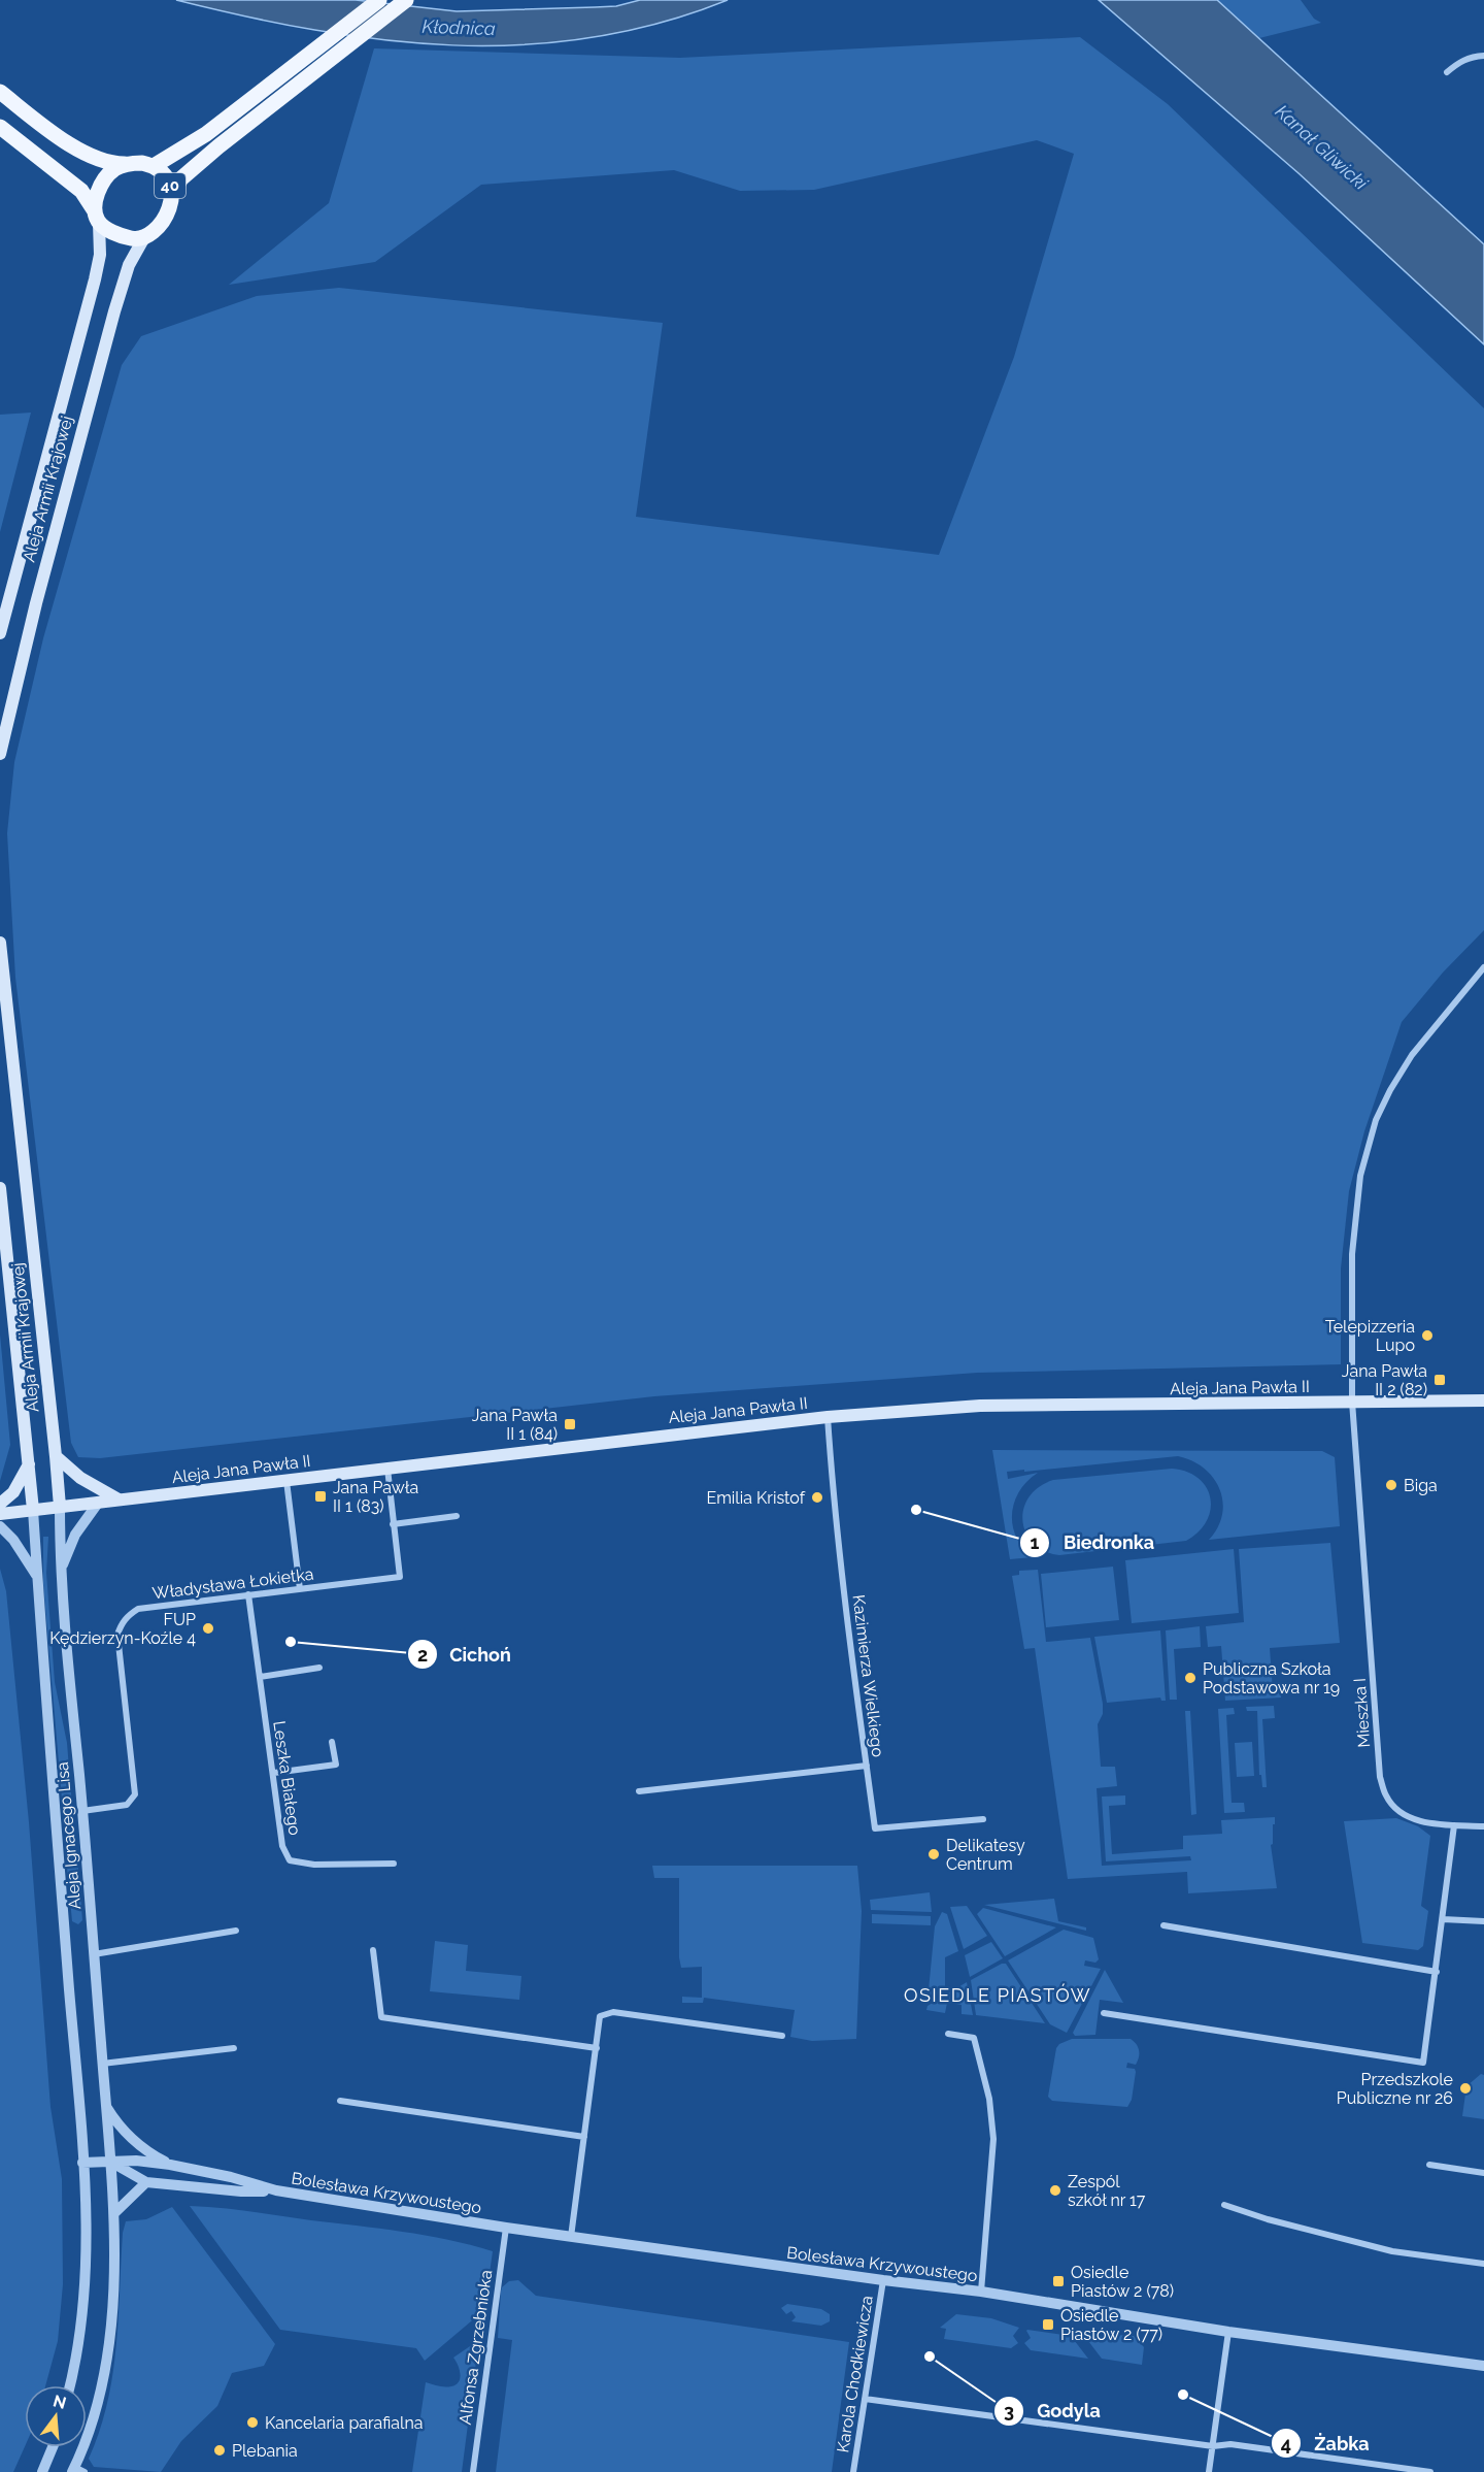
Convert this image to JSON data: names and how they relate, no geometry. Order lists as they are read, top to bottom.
{
  "streets": {
    "main road": ["40", "Aleja Armii Krajowej", "Aleja Jana Pawła II"],
    "street": [
      "Władysława Łokietka",
      "Kazimierza Wielkiego",
      "Mieszka I",
      "Leszka Białego",
      "Aleja Ignacego Lisa",
      "Bolesława Krzywoustego",
      "Alfonsa Zgrzebnioka",
      "Karola Chodkiewicza"
    ]
  },
  "crossings": [
    ["40", "Aleja Armii Krajowej"],
    ["Aleja Armii Krajowej", "Aleja Jana Pawła II"],
    ["Aleja Armii Krajowej", "Aleja Ignacego Lisa"],
    ["Aleja Jana Pawła II", "Władysława Łokietka"],
    ["Aleja Jana Pawła II", "Kazimierza Wielkiego"],
    ["Aleja Jana Pawła II", "Mieszka I"],
    ["Aleja Jana Pawła II", "Aleja Ignacego Lisa"],
    ["Władysława Łokietka", "Leszka Białego"],
    ["Władysława Łokietka", "Aleja Ignacego Lisa"],
    ["Aleja Ignacego Lisa", "Bolesława Krzywoustego"],
    ["Bolesława Krzywoustego", "Alfonsa Zgrzebnioka"],
    ["Bolesława Krzywoustego", "Karola Chodkiewicza"]
  ],
  "districts": ["OSIEDLE PIASTÓW"],
  "water": ["Kłodnica", "Kanał Gliwicki"],
  "places": {
    "other": [
      "Telepizzeria Lupo",
      "Biga",
      "Emilia Kristof",
      "Biedronka",
      "FUP Kędzierzyn-Koźle 4",
      "Cichoń",
      "Publiczna Szkoła Podstawowa nr 19",
      "Delikatesy Centrum",
      "Przedszkole Publiczne nr 26",
      "Zespól szkół nr 17",
      "Godyla",
      "Żabka",
      "Kancelaria parafialna",
      "Plebania"
    ],
    "transit": [
      "Jana Pawła II 2 (82)",
      "Jana Pawła II 1 (84)",
      "Jana Pawła II 1 (83)",
      "Osiedle Piastów 2 (78)",
      "Osiedle Piastów 2 (77)"
    ]
  },
  "north": "top"
}
